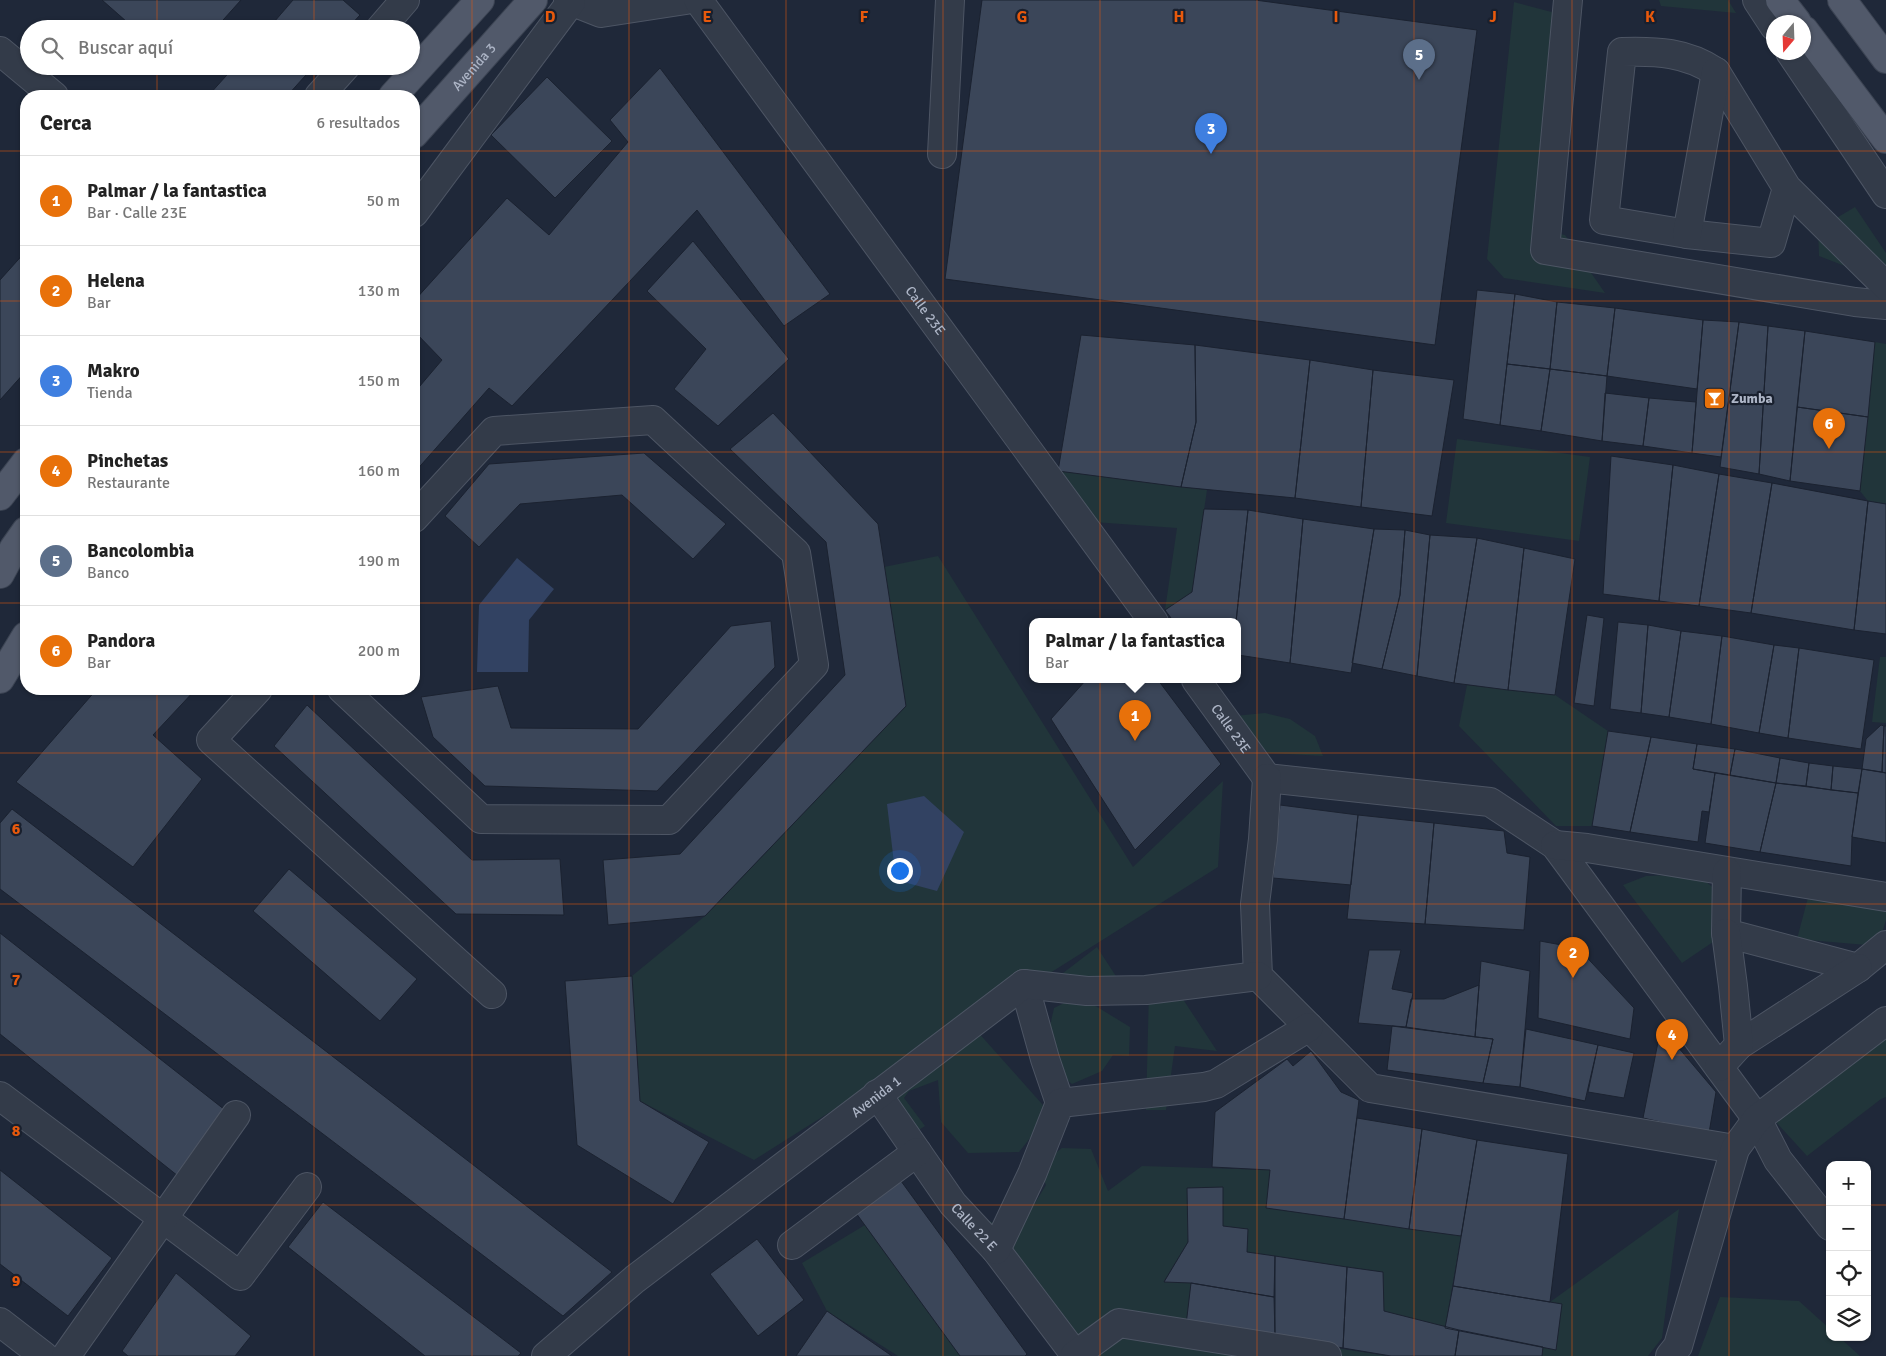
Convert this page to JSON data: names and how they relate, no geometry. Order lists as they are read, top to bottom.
{
  "streets": {
    "main road": ["Avenida 3"],
    "street": ["Calle 23E", "Avenida 1", "Calle 22 E"]
  },
  "crossings": [
    ["Avenida 1", "Calle 22 E"]
  ],
  "places": {
    "bar": ["Zumba"]
  },
  "north": "bottom",
  "page": {
    "search": "Buscar aquí",
    "pins": [
      "5",
      "3",
      "6",
      "1",
      "2",
      "4"
    ],
    "heading": ["Cerca", "6 resultados"],
    "list": [
      {
        "mark": "1",
        "name": "Palmar / la fantastica",
        "note": "Bar · Calle 23E",
        "value": "50 m"
      },
      {
        "mark": "2",
        "name": "Helena",
        "note": "Bar",
        "value": "130 m"
      },
      {
        "mark": "3",
        "name": "Makro",
        "note": "Tienda",
        "value": "150 m"
      },
      {
        "mark": "4",
        "name": "Pinchetas",
        "note": "Restaurante",
        "value": "160 m"
      },
      {
        "mark": "5",
        "name": "Bancolombia",
        "note": "Banco",
        "value": "190 m"
      },
      {
        "mark": "6",
        "name": "Pandora",
        "note": "Bar",
        "value": "200 m"
      }
    ],
    "popup": ["Palmar / la fantastica", "Bar"],
    "map_buttons": ["+", "−"]
  },
  "grid": {
    "columns": [
      "D",
      "E",
      "F",
      "G",
      "H",
      "I",
      "J",
      "K"
    ],
    "rows": [
      "6",
      "7",
      "8",
      "9"
    ]
  }
}
